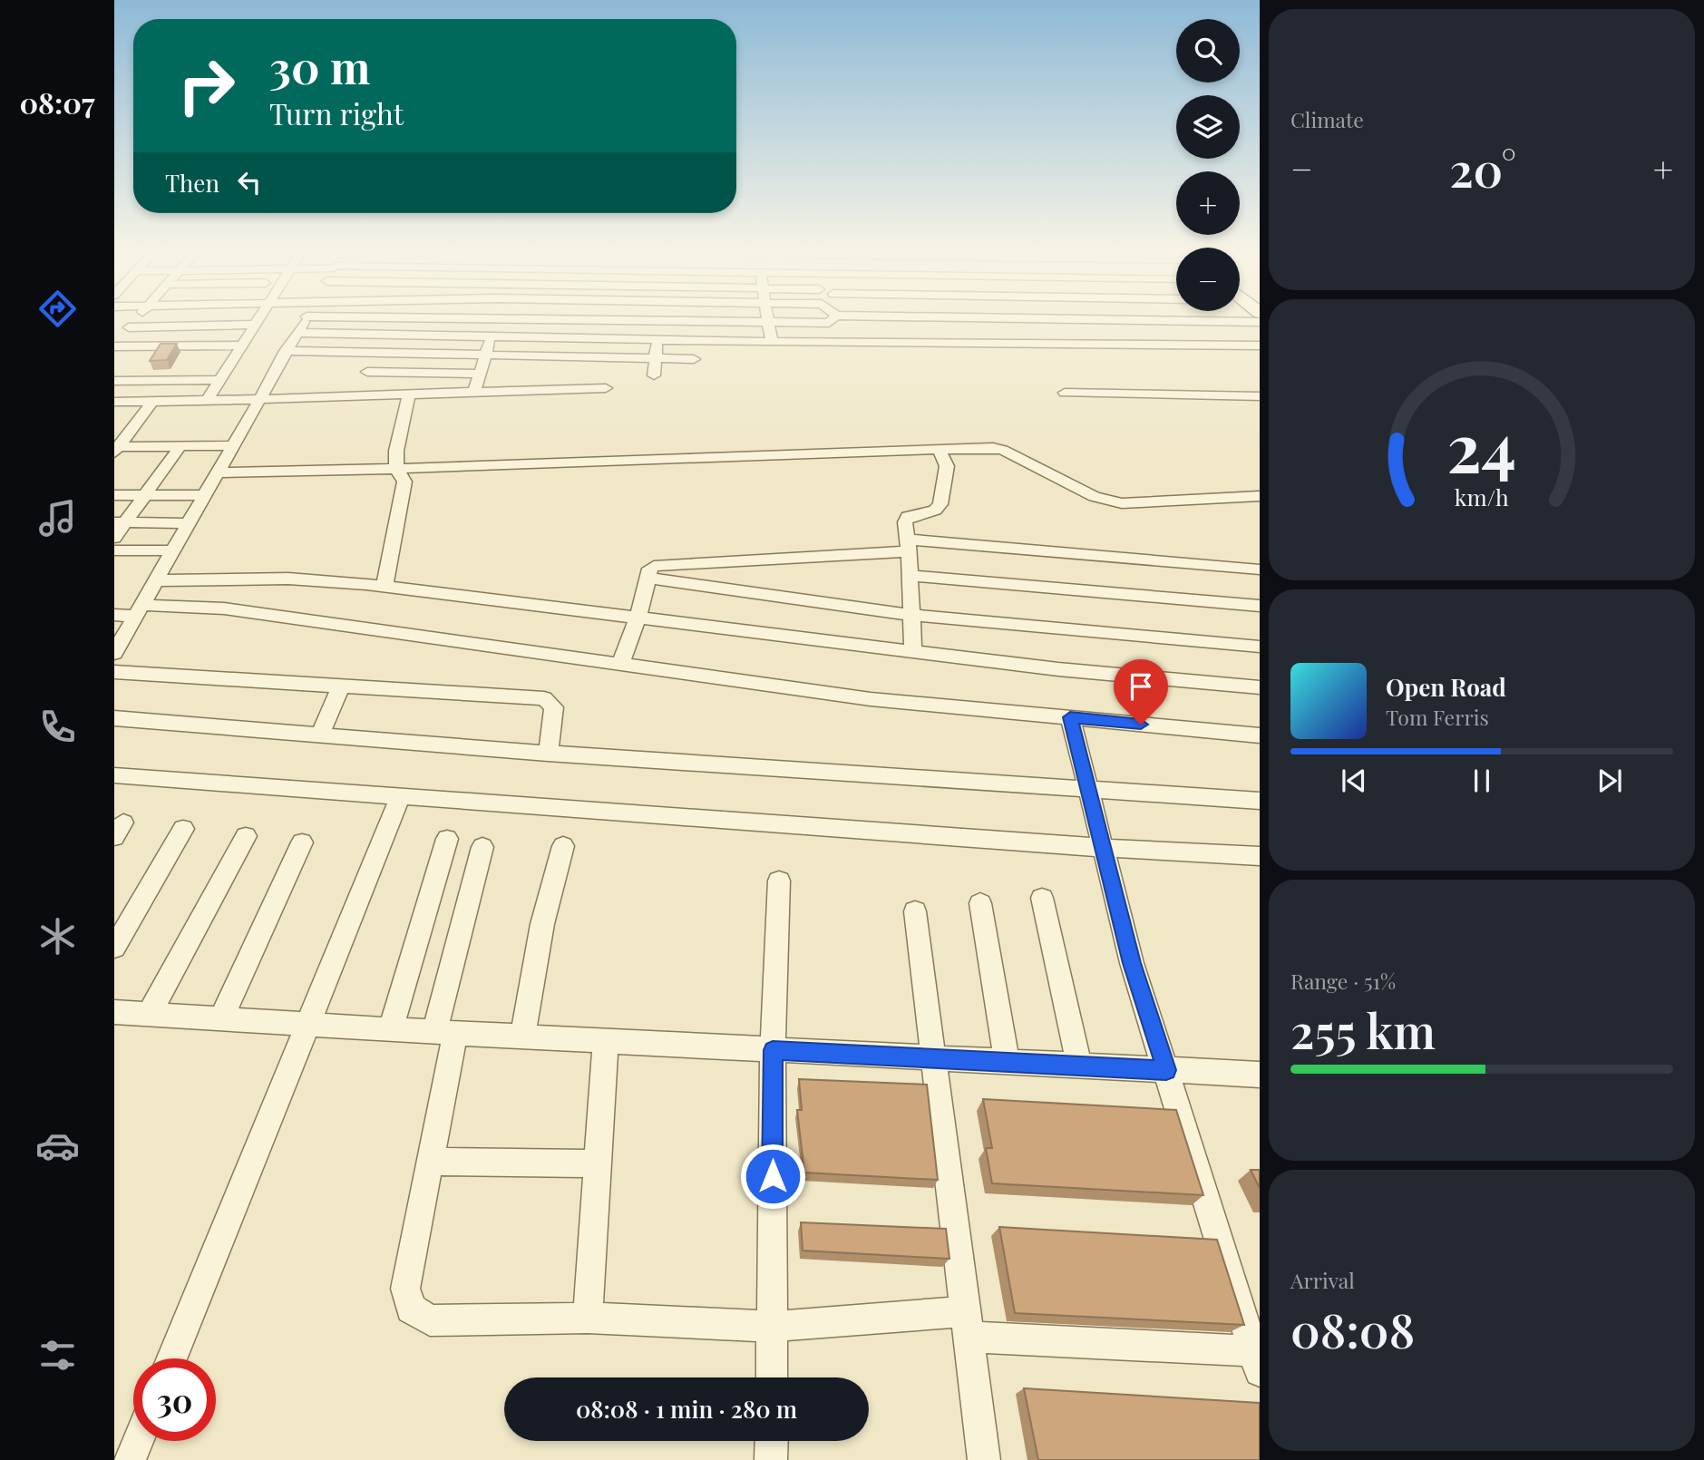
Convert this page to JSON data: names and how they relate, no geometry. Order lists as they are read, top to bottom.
{
  "page": {
    "tabs": "08:07",
    "tile": [
      "Climate",
      ["Range · 51%", "255 km"],
      ["Arrival", "08:08"]
    ],
    "map_buttons": ["+", "−"],
    "turn": ["30 m", "Turn right"],
    "heat": ["−", "20°", "+"],
    "then": "Then",
    "song": ["Open Road", "Tom Ferris"],
    "limit": "30",
    "trip": "08:08 · 1 min · 280 m",
    "gauge": ["24", "km/h"]
  }
}
